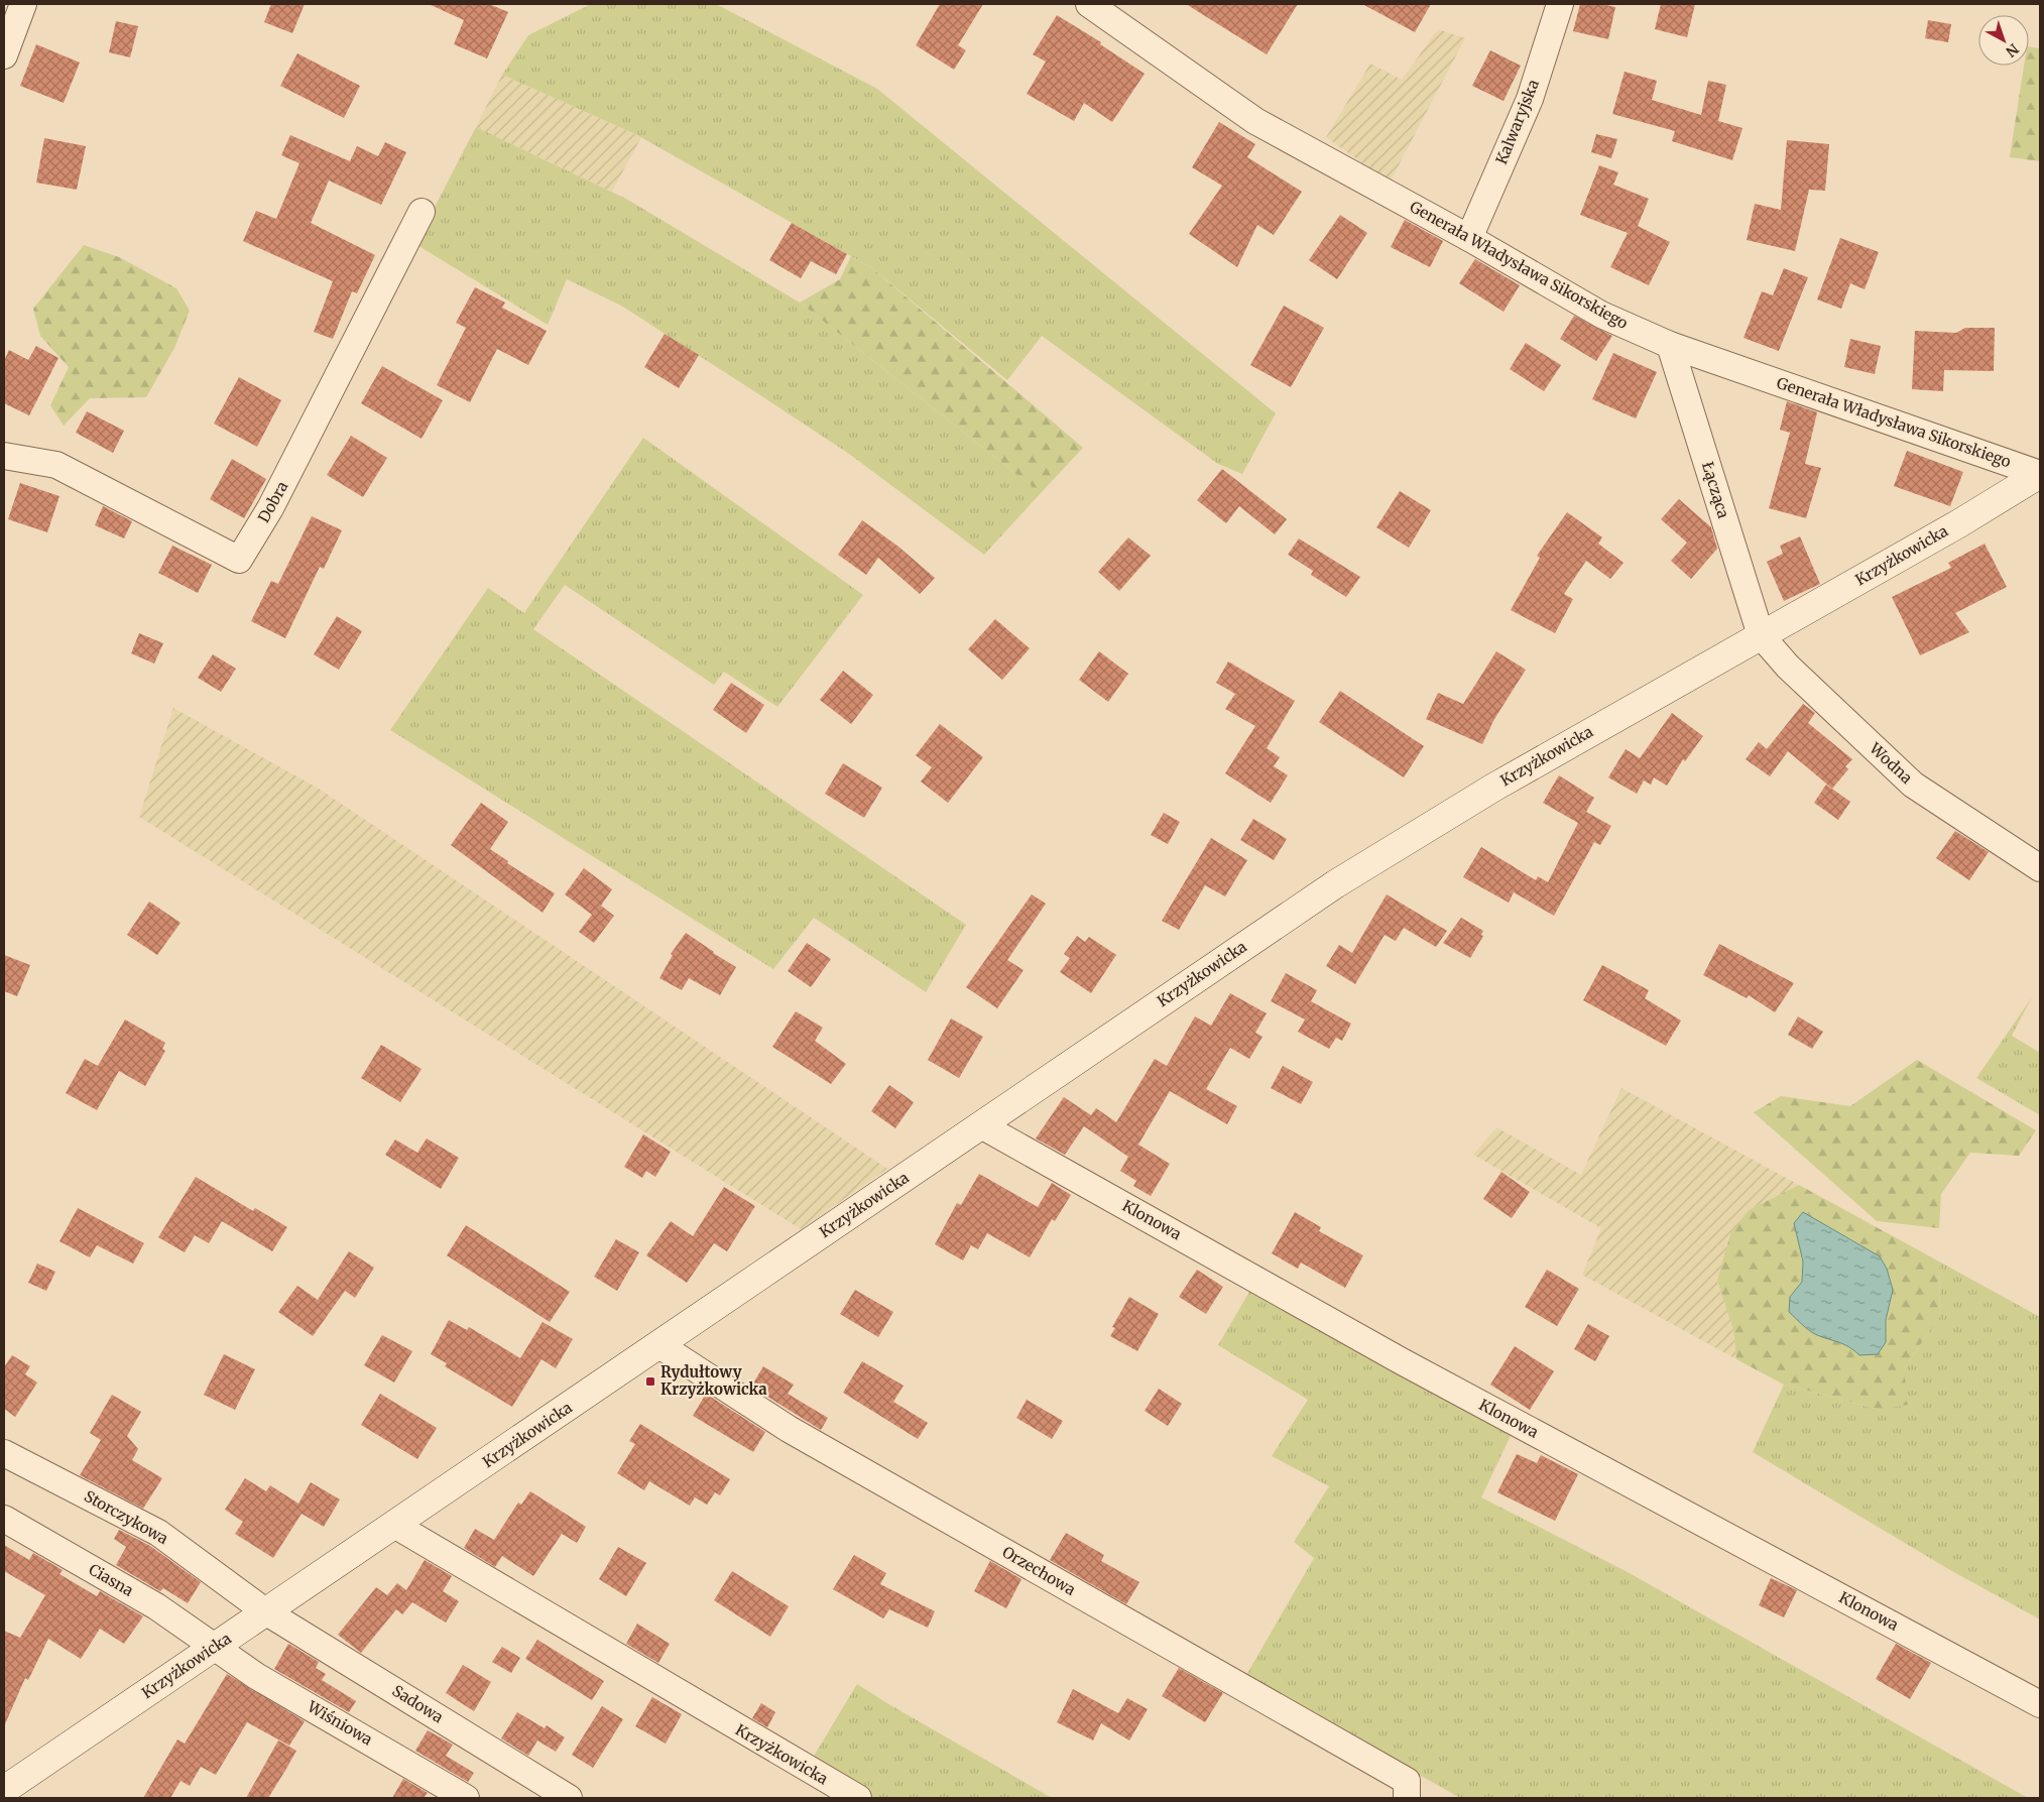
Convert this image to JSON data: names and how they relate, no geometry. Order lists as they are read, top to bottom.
{
  "streets": {
    "street": [
      "Kalwaryjska",
      "Generała Władysława Sikorskiego",
      "Łącząca",
      "Dobra",
      "Krzyżkowicka",
      "Wodna",
      "Klonowa",
      "Storczykowa",
      "Orzechowa",
      "Ciasna",
      "Sadowa",
      "Wiśniowa"
    ]
  },
  "crossings": [
    ["Kalwaryjska", "Generała Władysława Sikorskiego"],
    ["Generała Władysława Sikorskiego", "Łącząca"],
    ["Generała Władysława Sikorskiego", "Krzyżkowicka"],
    ["Łącząca", "Krzyżkowicka"],
    ["Łącząca", "Wodna"],
    ["Krzyżkowicka", "Wodna"],
    ["Krzyżkowicka", "Klonowa"],
    ["Krzyżkowicka", "Storczykowa"],
    ["Krzyżkowicka", "Orzechowa"],
    ["Krzyżkowicka", "Ciasna"],
    ["Krzyżkowicka", "Sadowa"],
    ["Krzyżkowicka", "Wiśniowa"],
    ["Storczykowa", "Sadowa"],
    ["Ciasna", "Wiśniowa"]
  ],
  "places": {
    "transit": ["Rydułtowy Krzyżkowicka"]
  },
  "north": "bottom right"
}
